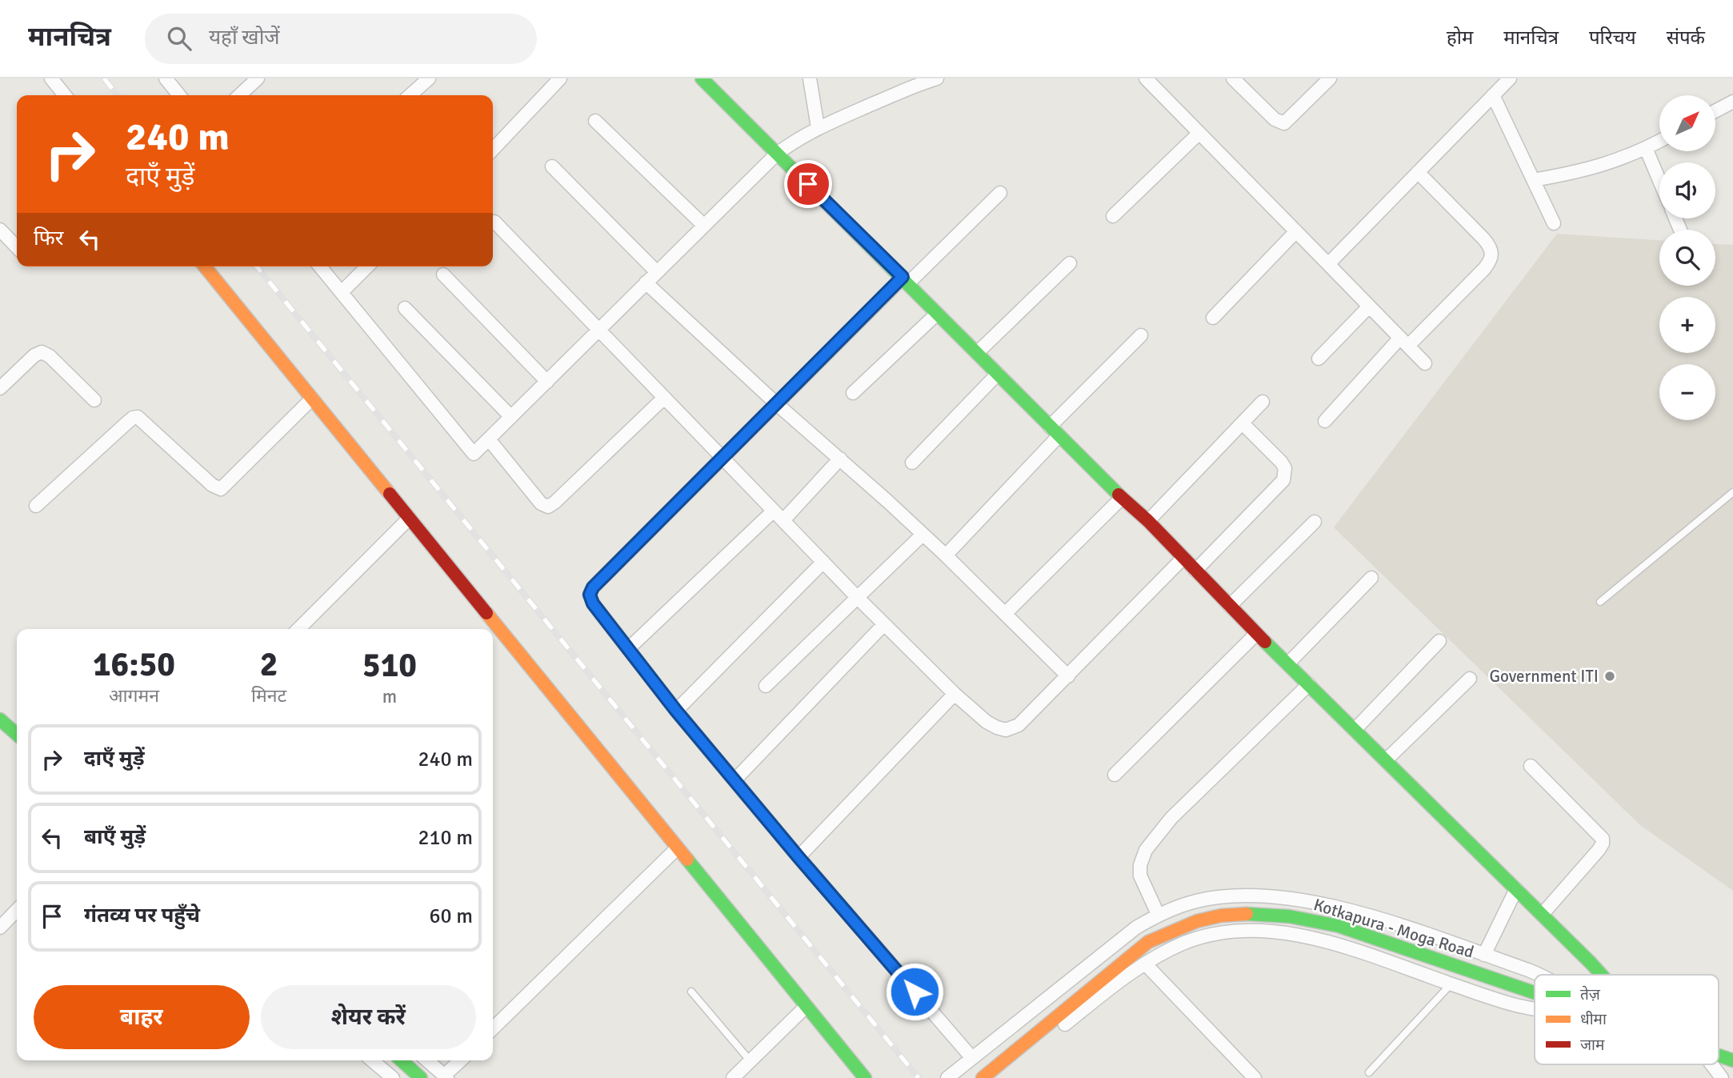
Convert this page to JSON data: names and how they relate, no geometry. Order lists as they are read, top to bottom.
{
  "streets": {
    "main road": ["Kotkapura - Moga Road"]
  },
  "places": ["Government ITI"],
  "legend": ["तेज़", "धीमा", "जाम"],
  "north": "top right",
  "page": {
    "header": "मानचित्र",
    "search": "यहाँ खोजें",
    "nav": [
      "होम",
      "मानचित्र",
      "परिचय",
      "संपर्क"
    ],
    "map_buttons": ["+", "−"],
    "turn": ["240 m", "दाएँ मुड़ें"],
    "then": "फिर",
    "eta": [
      "16:50",
      "आगमन",
      "2",
      "मिनट",
      "510",
      "m"
    ],
    "list": [
      {
        "name": "दाएँ मुड़ें",
        "value": "240 m"
      },
      {
        "name": "बाएँ मुड़ें",
        "value": "210 m"
      },
      {
        "name": "गंतव्य पर पहुँचे",
        "value": "60 m"
      }
    ],
    "buttons": ["बाहर", "शेयर करें"]
  }
}
